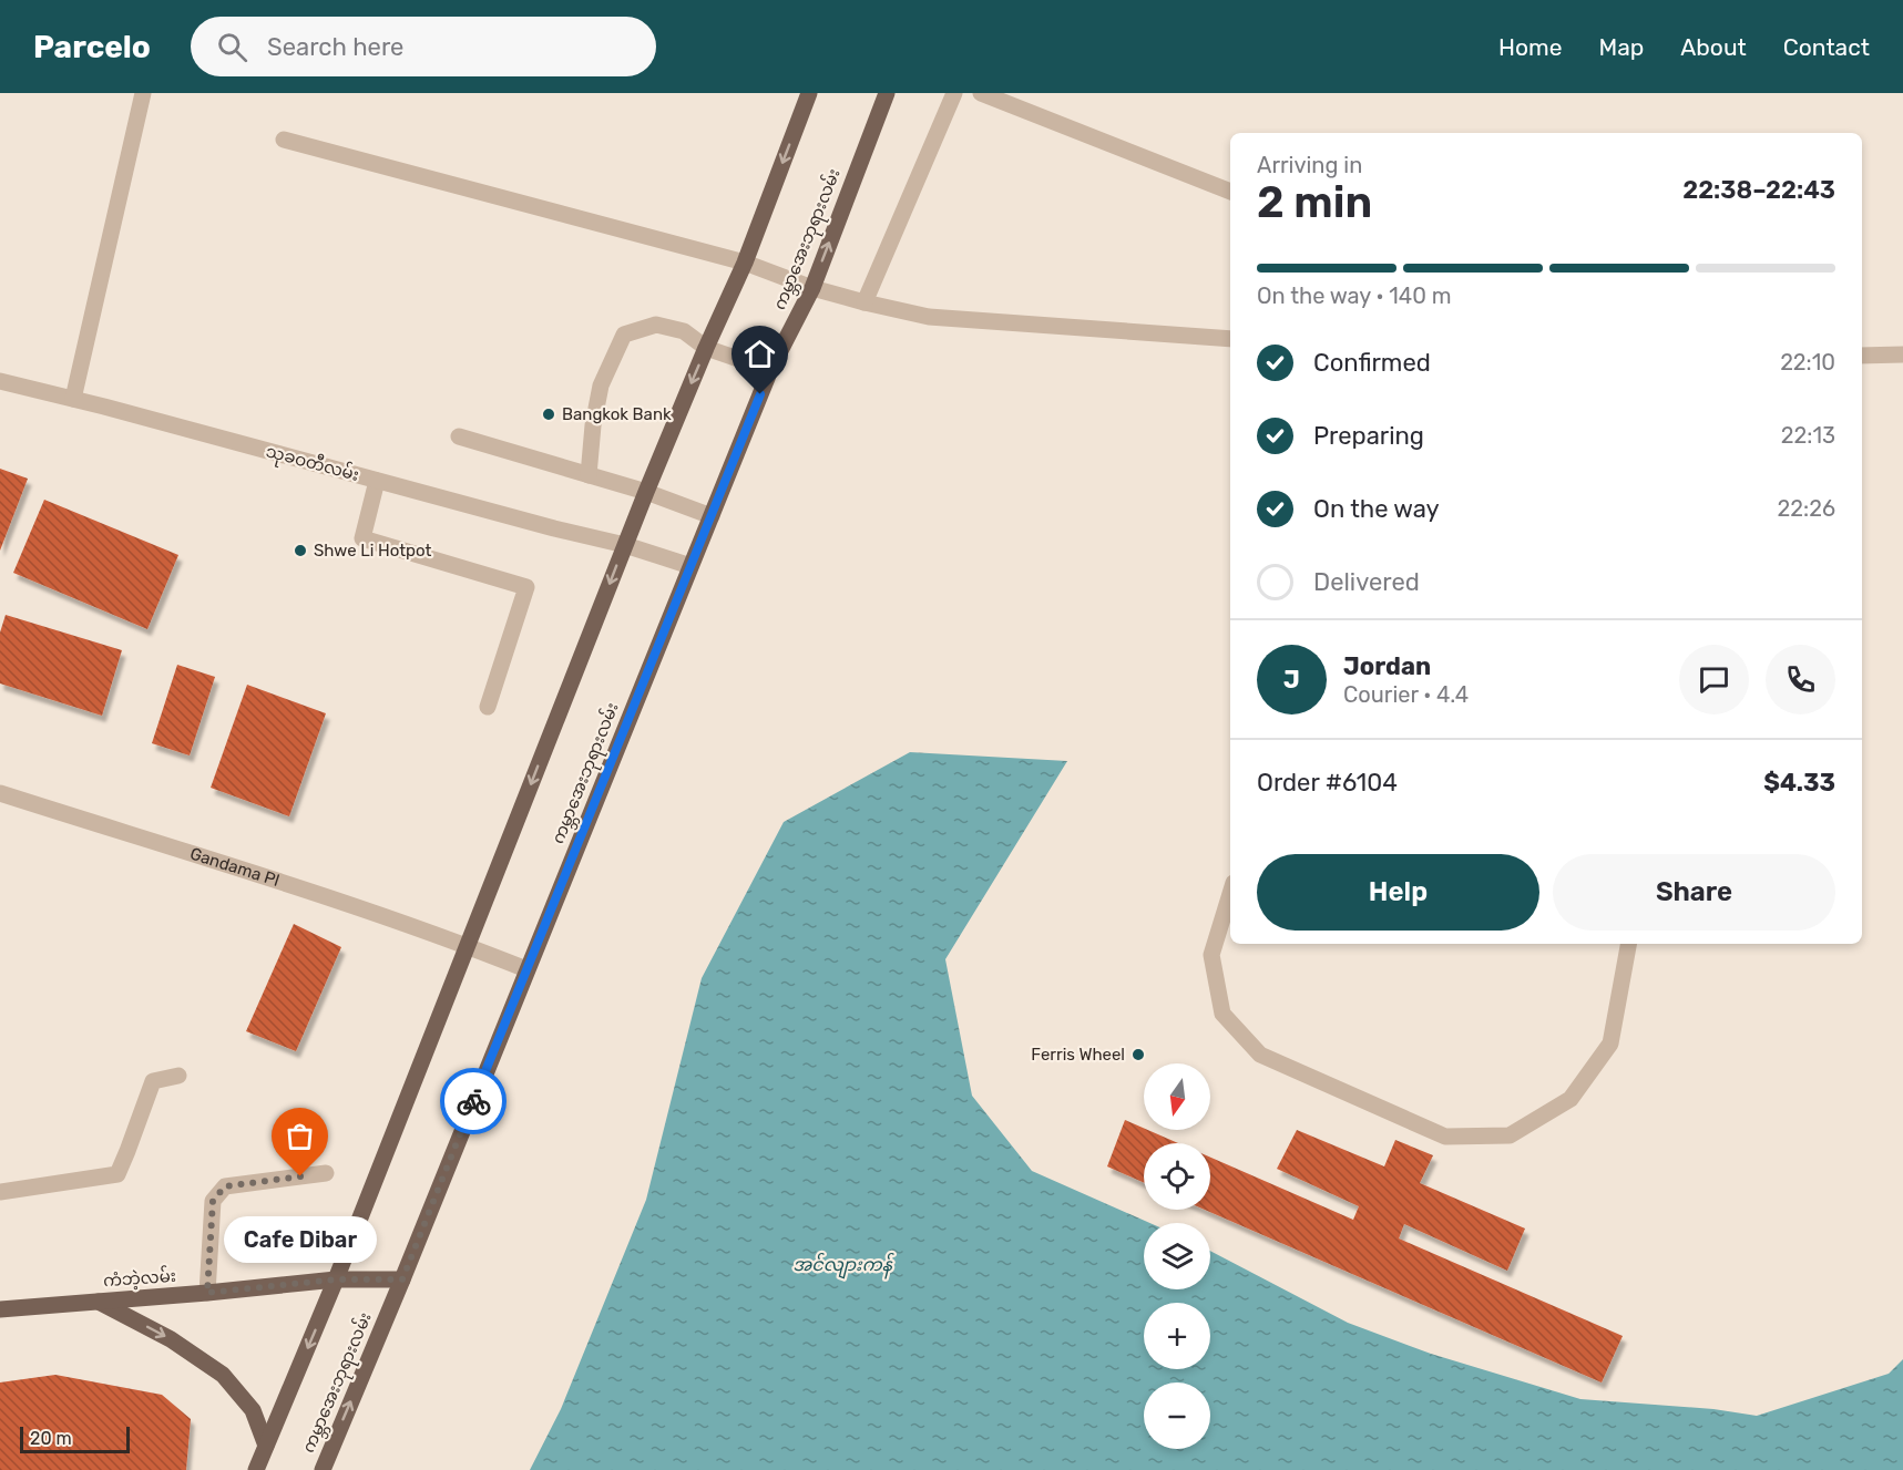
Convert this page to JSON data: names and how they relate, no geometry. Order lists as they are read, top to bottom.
{
  "streets": {
    "main road": ["ကမ္ဘာအေးဘုရားလမ်း", "ကံဘဲ့လမ်း"],
    "street": ["သုခဝတီလမ်း", "Gandama Pl"]
  },
  "crossings": [
    ["ကမ္ဘာအေးဘုရားလမ်း", "သုခဝတီလမ်း"],
    ["ကမ္ဘာအေးဘုရားလမ်း", "Gandama Pl"],
    ["ကမ္ဘာအေးဘုရားလမ်း", "ကံဘဲ့လမ်း"]
  ],
  "water": ["အင်လျားကန်"],
  "places": [
    "Bangkok Bank",
    "Shwe Li Hotpot",
    "Ferris Wheel",
    "Cafe Dibar"
  ],
  "scale_bar": "20 m",
  "north": "bottom",
  "page": {
    "header": "Parcelo",
    "search": "Search here",
    "nav": [
      "Home",
      "Map",
      "About",
      "Contact"
    ],
    "heading": ["2 min", "Arriving in", "22:38–22:43"],
    "panel": [
      "Jordan",
      "Courier · 4.4",
      "Order #6104",
      "$4.33"
    ],
    "bar": "On the way · 140 m",
    "list": [
      ["Confirmed", "22:10"],
      ["Preparing", "22:13"],
      ["On the way", "22:26"],
      "Delivered"
    ],
    "round": "J",
    "buttons": ["Help", "Share"],
    "map_buttons": ["+", "−"],
    "bubble": "Cafe Dibar",
    "scale": "20 m"
  }
}
